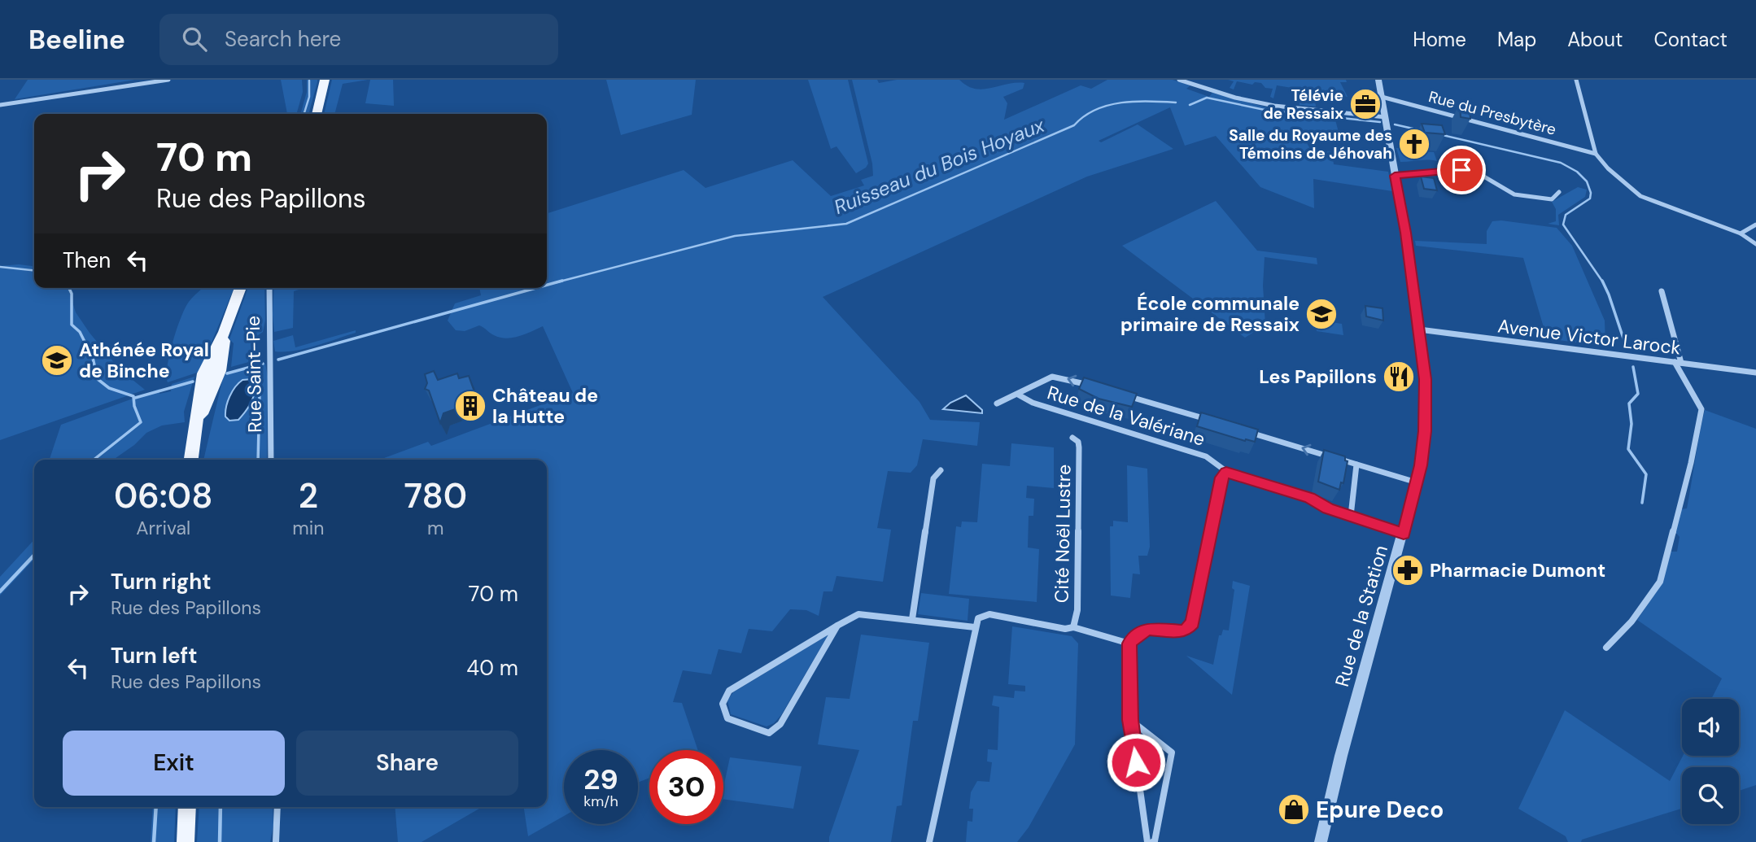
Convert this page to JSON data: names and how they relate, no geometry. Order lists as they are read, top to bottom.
{
  "streets": {
    "street": [
      "Rue du Presbytère",
      "Avenue Victor Larock",
      "Rue Saint-Pie",
      "Rue de la Valériane",
      "Cité Noël Lustre",
      "Rue de la Station"
    ]
  },
  "crossings": [
    ["Rue du Presbytère", "Rue de la Station"],
    ["Avenue Victor Larock", "Rue de la Station"],
    ["Rue de la Valériane", "Rue de la Station"]
  ],
  "water": ["Ruisseau du Bois Hoyaux"],
  "places": {
    "office": ["Télévie de Ressaix"],
    "church": ["Salle du Royaume des Témoins de Jéhovah"],
    "school or university": ["École communale primaire de Ressaix", "Athénée Royal de Binche"],
    "restaurant": ["Les Papillons"],
    "building": ["Château de la Hutte"],
    "pharmacy": ["Pharmacie Dumont"],
    "shop": ["Epure Deco"]
  },
  "page": {
    "header": "Beeline",
    "search": "Search here",
    "nav": [
      "Home",
      "Map",
      "About",
      "Contact"
    ],
    "turn": ["70 m", "Rue des Papillons"],
    "then": "Then",
    "eta": [
      "06:08",
      "Arrival",
      "2",
      "min",
      "780",
      "m"
    ],
    "list": [
      {
        "name": "Turn right",
        "note": "Rue des Papillons",
        "value": "70 m"
      },
      {
        "name": "Turn left",
        "note": "Rue des Papillons",
        "value": "40 m"
      }
    ],
    "buttons": ["Exit", "Share"],
    "speed": "29 km/h",
    "limit": "30"
  }
}
